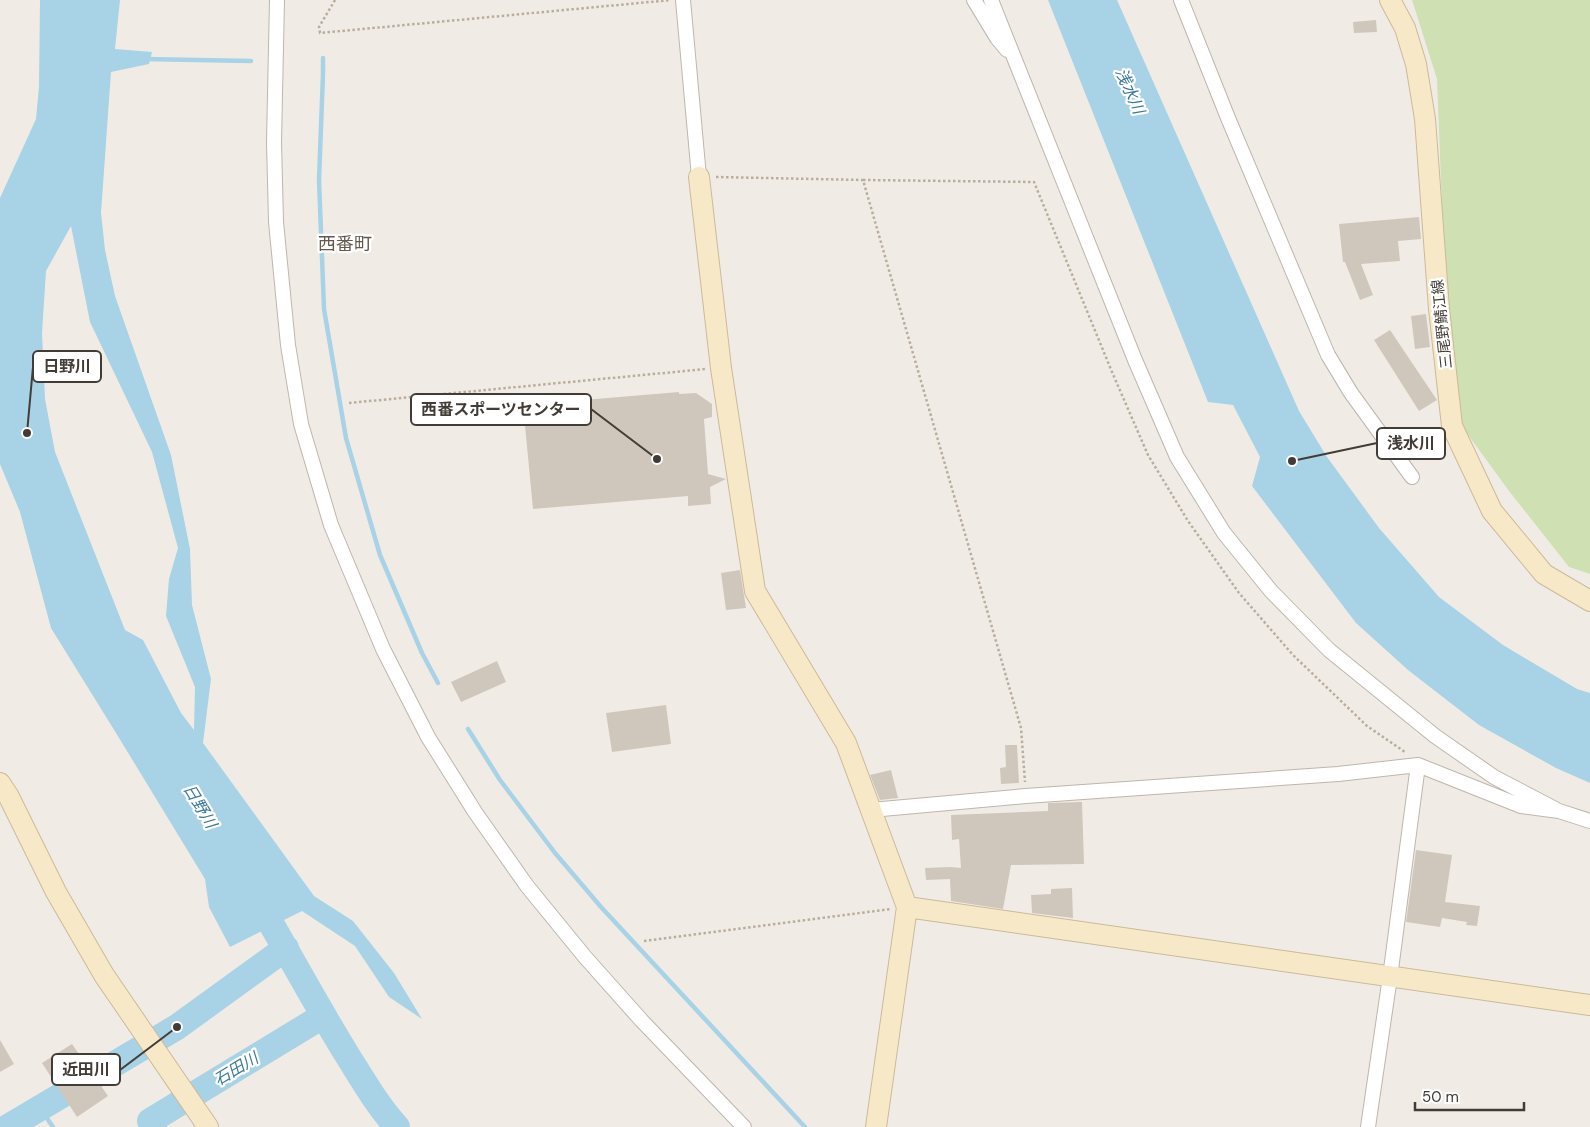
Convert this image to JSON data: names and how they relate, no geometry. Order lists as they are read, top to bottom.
{
  "streets": {
    "street": ["三尾野鯖江線"]
  },
  "districts": ["西番町"],
  "water": ["浅水川", "日野川", "石田川"],
  "places": [
    "日野川",
    "西番スポーツセンター",
    "浅水川",
    "近田川"
  ],
  "scale_bar": "50 m"
}
